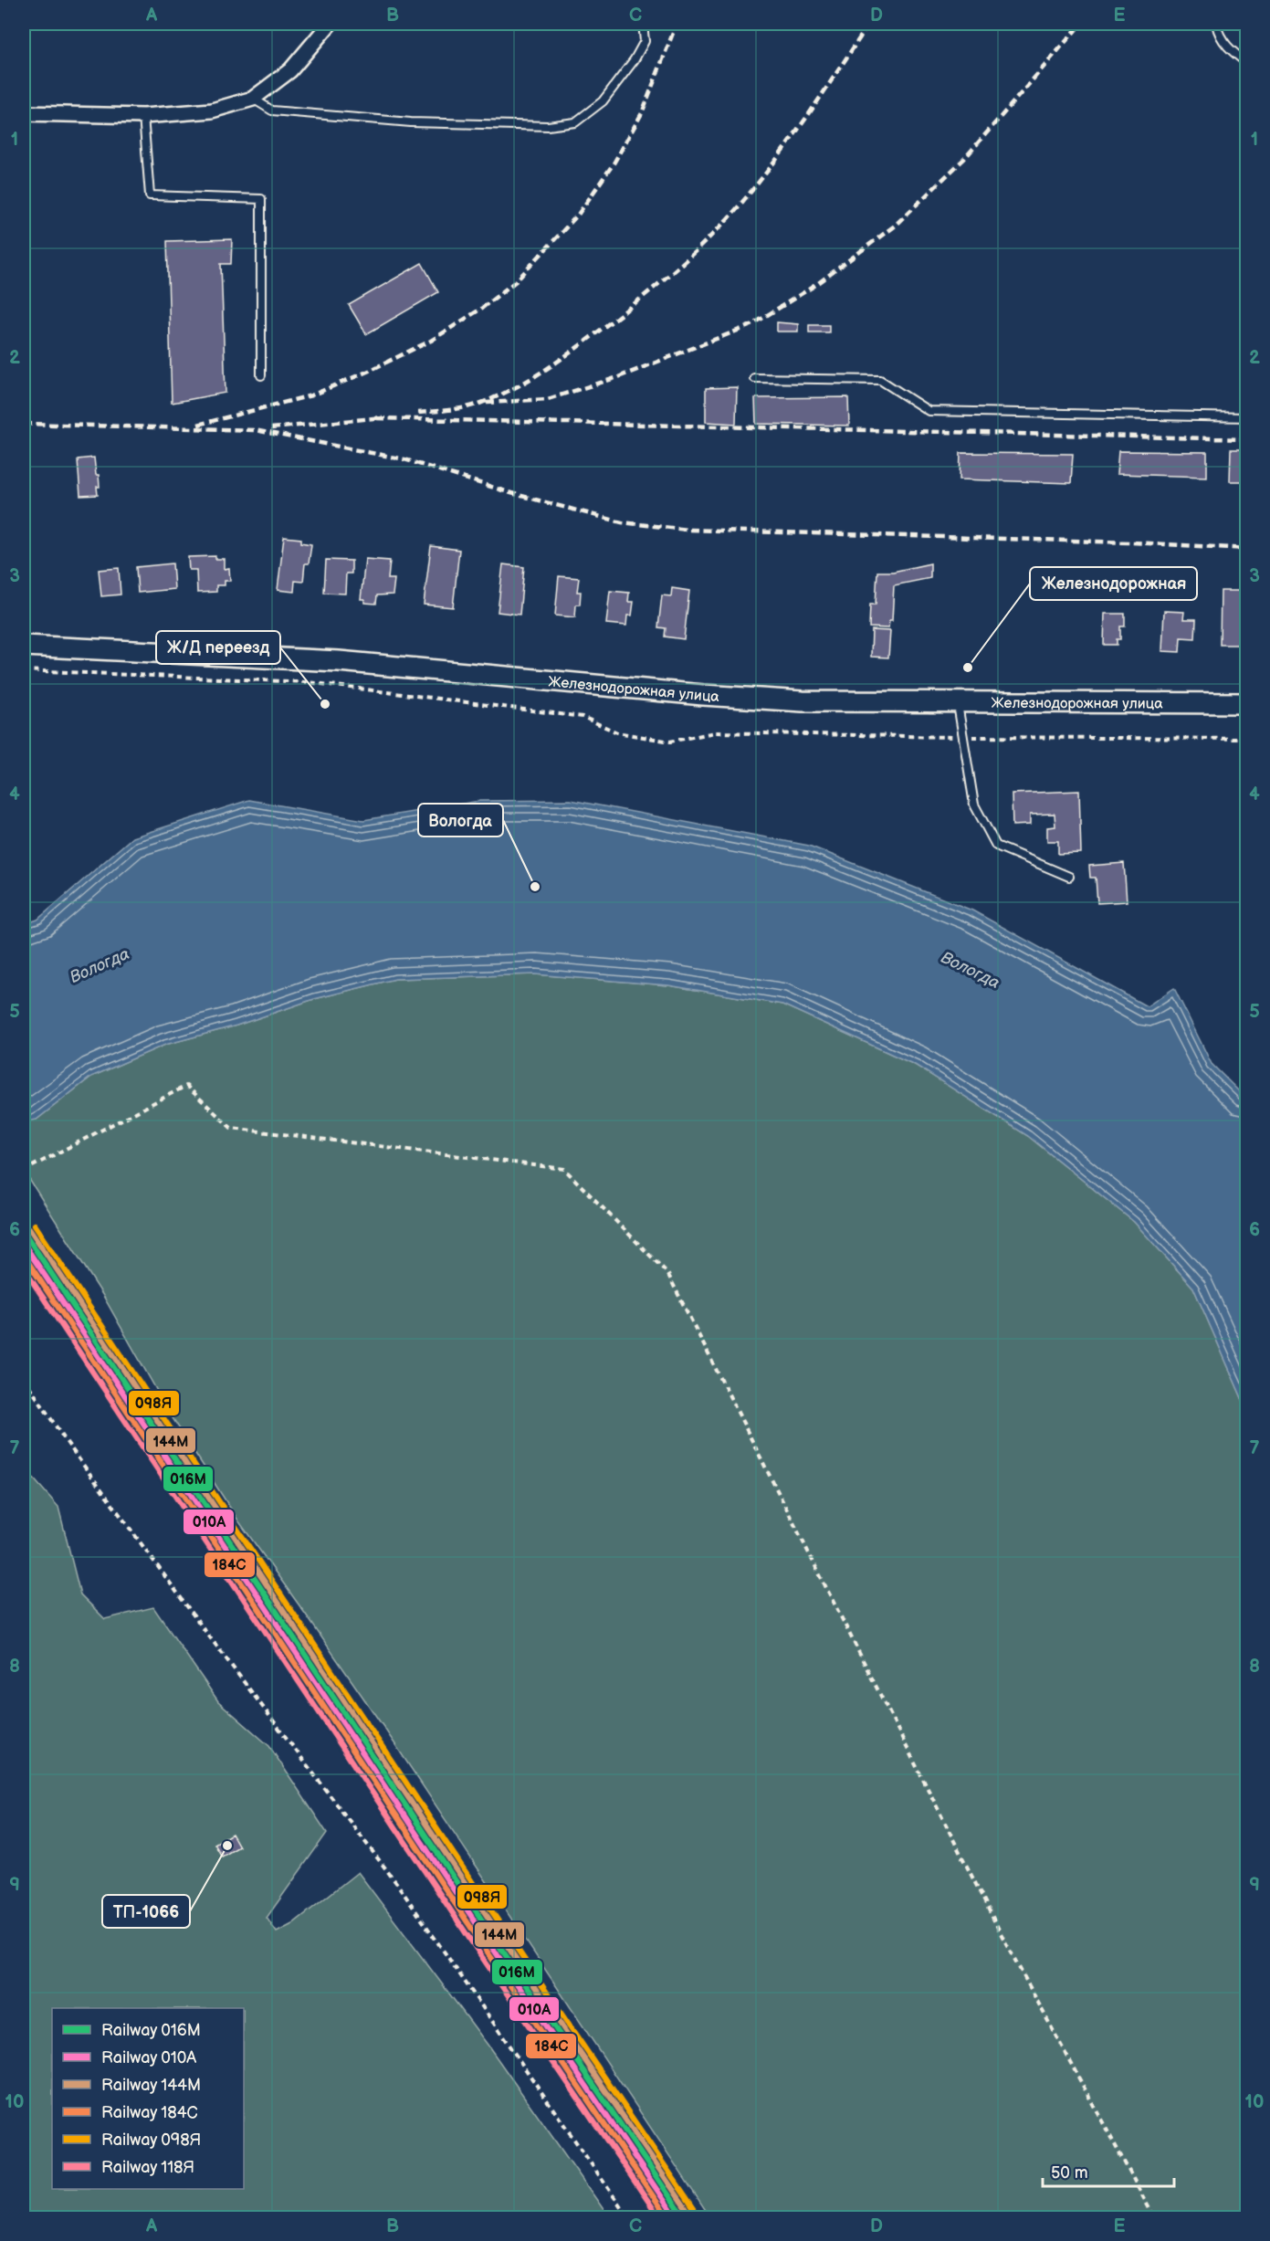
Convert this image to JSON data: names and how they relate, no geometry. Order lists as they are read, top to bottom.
{
  "streets": {
    "main road": ["Железнодорожная улица"]
  },
  "water": ["Вологда"],
  "places": [
    "Железнодорожная",
    "Ж/Д переезд",
    "Вологда",
    "ТП-1066"
  ],
  "lines": [
    "rail line 098Я",
    "rail line 144М",
    "rail line 016М",
    "rail line 010А",
    "rail line 184С",
    "rail line 118Я"
  ],
  "legend": [
    "Railway 016М",
    "Railway 010А",
    "Railway 144М",
    "Railway 184С",
    "Railway 098Я",
    "Railway 118Я"
  ],
  "scale_bar": "50 m",
  "grid": {
    "columns": [
      "A",
      "B",
      "C",
      "D",
      "E"
    ],
    "rows": [
      "1",
      "2",
      "3",
      "4",
      "5",
      "6",
      "7",
      "8",
      "9",
      "10"
    ]
  }
}
